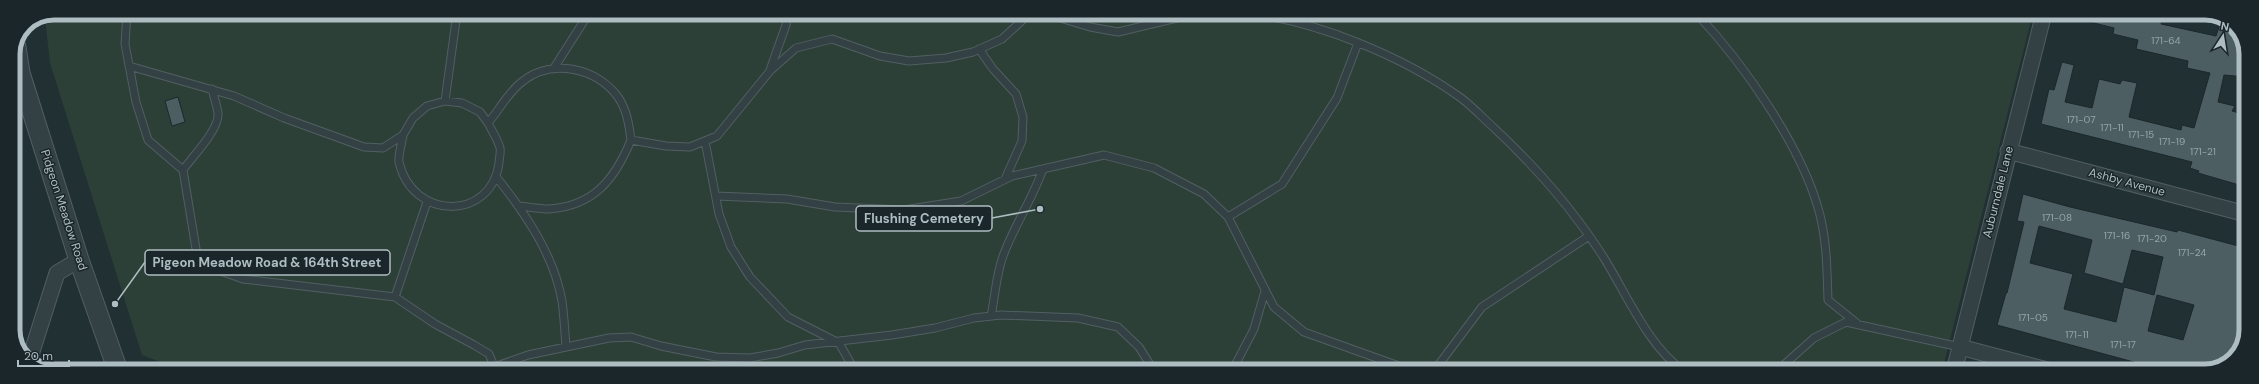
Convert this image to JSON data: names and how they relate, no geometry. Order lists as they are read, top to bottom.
{
  "streets": {
    "street": ["Ashby Avenue", "Auburndale Lane", "Pidgeon Meadow Road"]
  },
  "crossings": [
    ["Ashby Avenue", "Auburndale Lane"]
  ],
  "places": ["Flushing Cemetery", "Pigeon Meadow Road & 164th Street"],
  "house_numbers": [
    "171-64",
    "171-07",
    "171-11",
    "171-15",
    "171-19",
    "171-21",
    "171-08",
    "171-16",
    "171-20",
    "171-24",
    "171-05",
    "171-11",
    "171-17"
  ],
  "scale_bar": "20 m",
  "north": "top"
}
